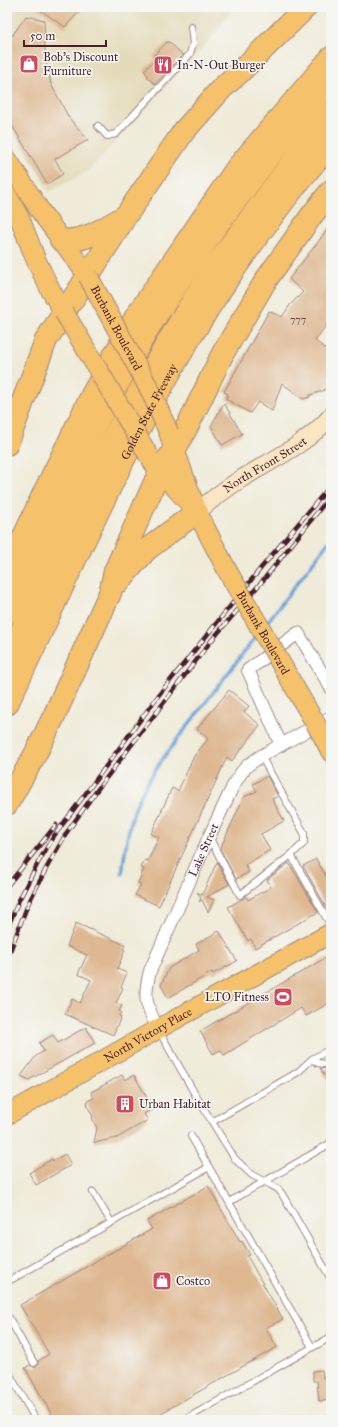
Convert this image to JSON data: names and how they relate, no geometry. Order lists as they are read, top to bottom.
{
  "streets": {
    "highway": ["Golden State Freeway"],
    "main road": ["Burbank Boulevard", "North Front Street", "North Victory Place"],
    "street": ["Lake Street"]
  },
  "crossings": [
    ["Burbank Boulevard", "North Front Street"],
    ["Lake Street", "North Victory Place"]
  ],
  "places": {
    "shop": ["Bob's Discount Furniture", "Costco"],
    "restaurant": ["In-N-Out Burger"],
    "sports": ["LTO Fitness"],
    "building": ["Urban Habitat"]
  },
  "house_numbers": ["777"],
  "scale_bar": "50 m"
}
